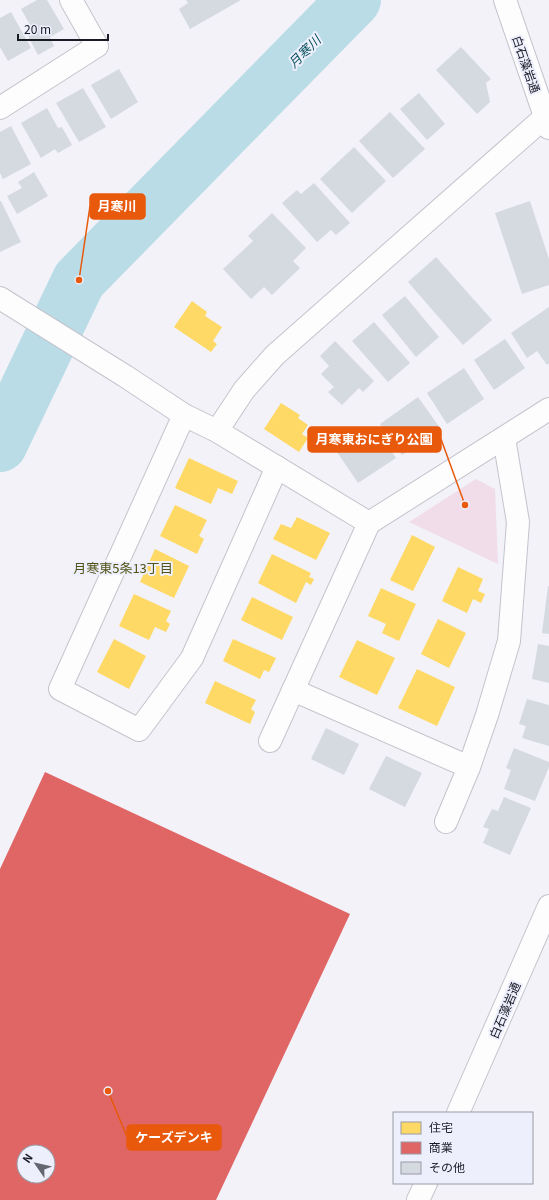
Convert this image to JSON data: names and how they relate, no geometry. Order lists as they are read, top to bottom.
{
  "streets": {
    "street": ["白石藻岩通"]
  },
  "districts": ["月寒東5条13丁目"],
  "water": ["月寒川"],
  "places": ["月寒川", "月寒東おにぎり公園", "ケーズデンキ"],
  "legend": ["住宅", "商業", "その他"],
  "scale_bar": "20 m",
  "north": "top left"
}
